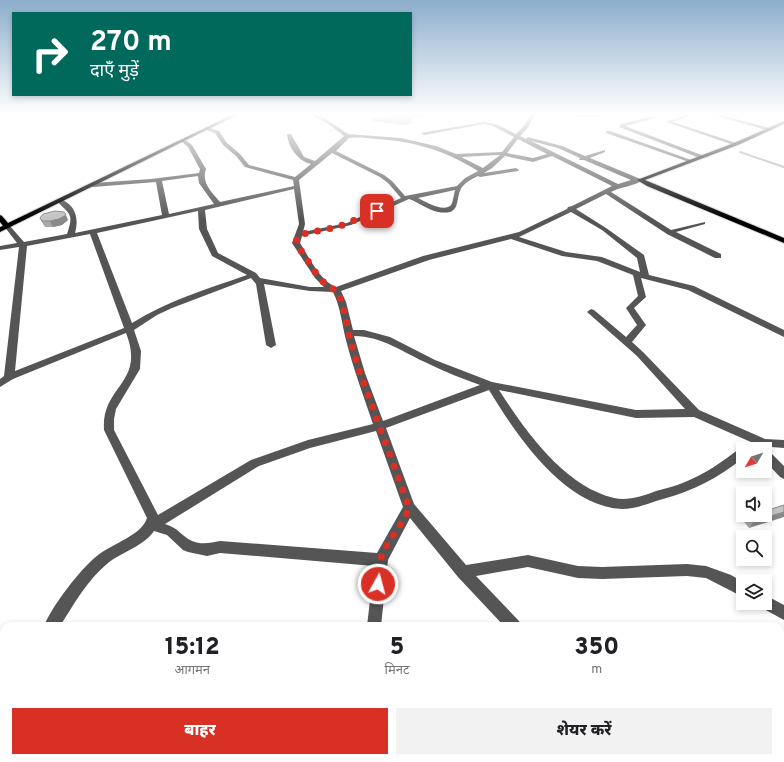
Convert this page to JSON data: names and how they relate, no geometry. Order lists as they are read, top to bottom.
{
  "north": "bottom left",
  "page": {
    "turn": ["270 m", "दाएँ मुड़ें"],
    "eta": [
      "15:12",
      "आगमन",
      "5",
      "मिनट",
      "350",
      "m"
    ],
    "buttons": ["बाहर", "शेयर करें"]
  }
}
